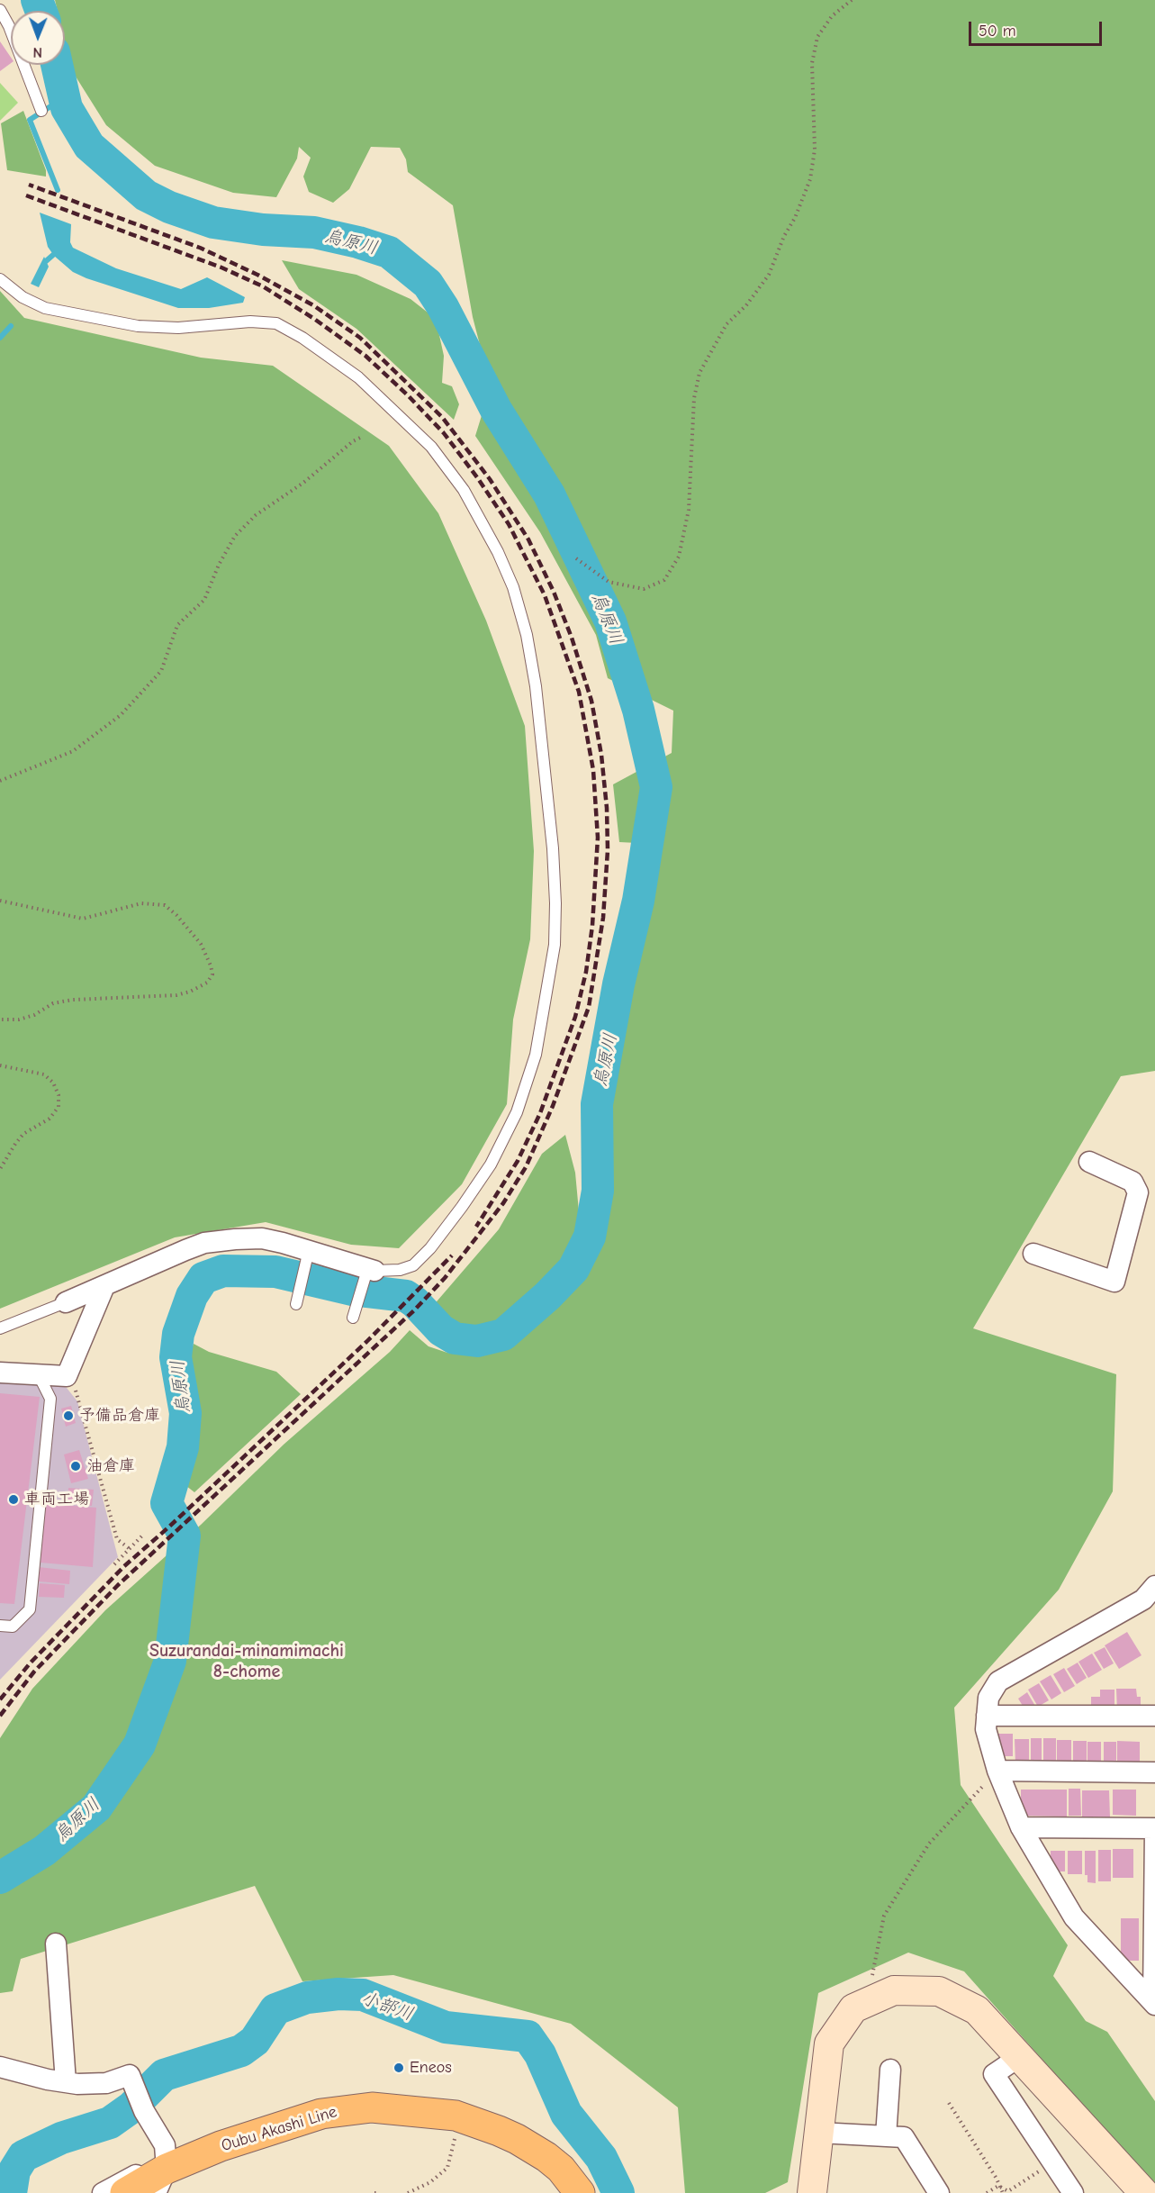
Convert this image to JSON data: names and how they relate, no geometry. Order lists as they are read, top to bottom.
{
  "streets": {
    "main road": ["Oubu Akashi Line"]
  },
  "districts": ["Suzurandai-minamimachi 8-chome"],
  "water": ["烏原川", "小部川"],
  "places": [
    "予備品倉庫",
    "油倉庫",
    "車両工場",
    "Eneos"
  ],
  "scale_bar": "50 m",
  "north": "bottom"
}
